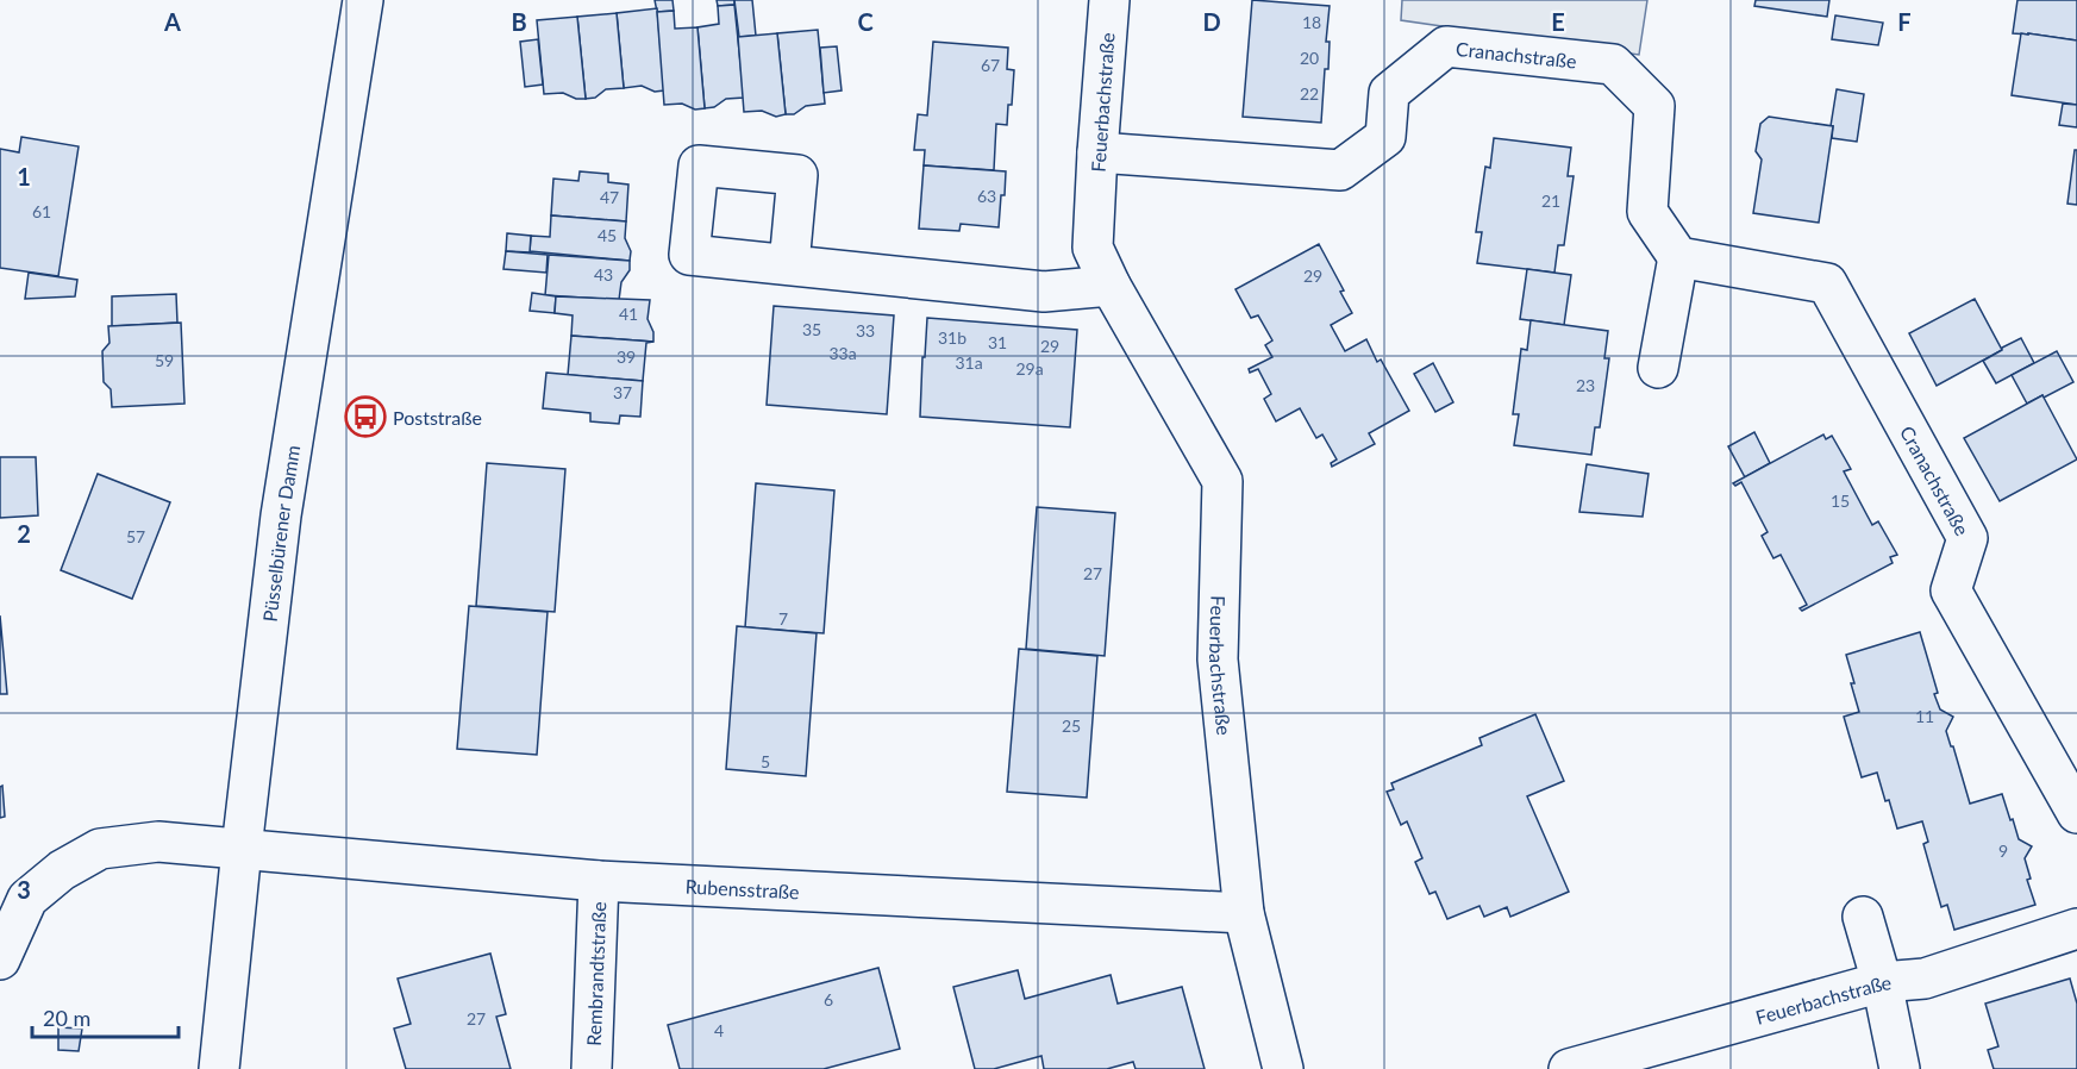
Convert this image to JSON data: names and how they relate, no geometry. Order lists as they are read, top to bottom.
{
  "streets": {
    "street": [
      "Cranachstraße",
      "Feuerbachstraße",
      "Püsselbürener Damm",
      "Rubensstraße",
      "Rembrandtstraße"
    ]
  },
  "crossings": [
    ["Cranachstraße", "Feuerbachstraße"],
    ["Feuerbachstraße", "Rubensstraße"],
    ["Püsselbürener Damm", "Rubensstraße"],
    ["Rubensstraße", "Rembrandtstraße"]
  ],
  "places": {
    "bus stop": ["Poststraße"]
  },
  "house_numbers": [
    "18",
    "20",
    "67",
    "22",
    "63",
    "47",
    "21",
    "61",
    "45",
    "43",
    "29",
    "41",
    "35",
    "33",
    "31b",
    "31",
    "29",
    "33a",
    "39",
    "59",
    "31a",
    "29a",
    "23",
    "37",
    "15",
    "57",
    "27",
    "7",
    "11",
    "25",
    "5",
    "9",
    "6",
    "27",
    "4"
  ],
  "scale_bar": "20 m",
  "grid": {
    "columns": [
      "A",
      "B",
      "C",
      "D",
      "E",
      "F"
    ],
    "rows": ["1", "2", "3"]
  }
}
